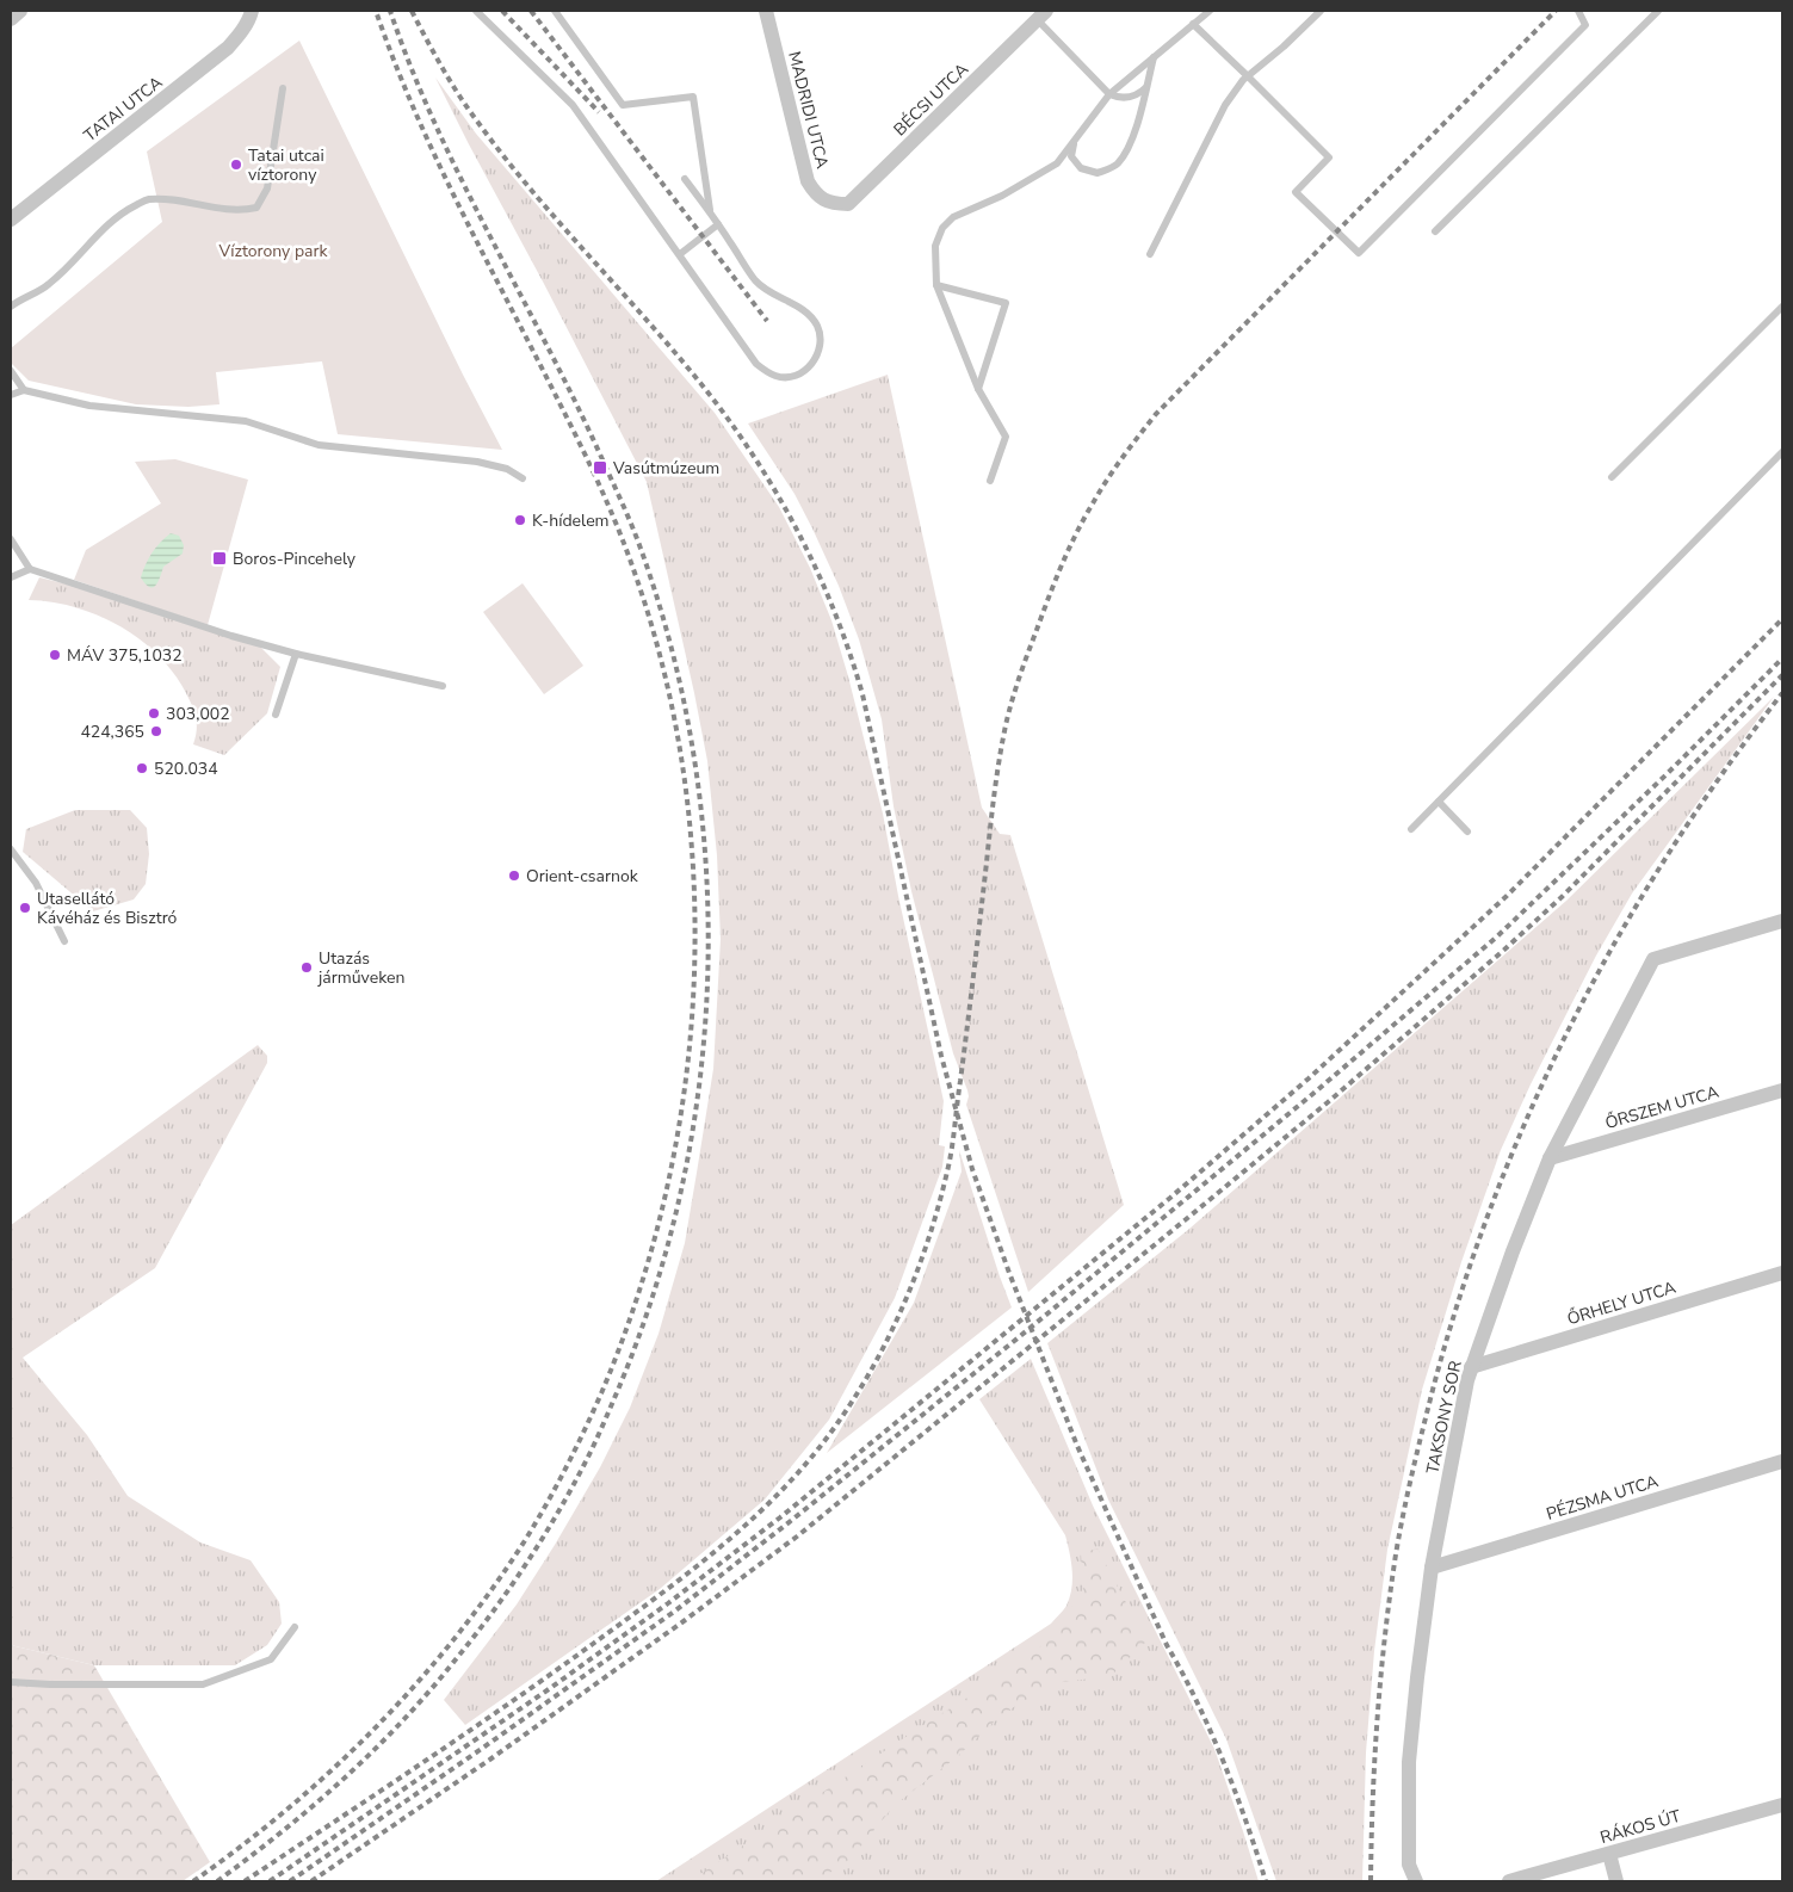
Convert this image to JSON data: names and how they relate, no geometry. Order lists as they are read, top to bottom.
{
  "streets": {
    "street": [
      "BÉCSI UTCA",
      "TATAI UTCA",
      "MADRIDI UTCA",
      "ŐRSZEM UTCA",
      "ŐRHELY UTCA",
      "TAKSONY SOR",
      "PÉZSMA UTCA",
      "RÁKOS ÚT"
    ]
  },
  "crossings": [
    ["BÉCSI UTCA", "MADRIDI UTCA"],
    ["ŐRSZEM UTCA", "TAKSONY SOR"],
    ["ŐRHELY UTCA", "TAKSONY SOR"],
    ["TAKSONY SOR", "PÉZSMA UTCA"]
  ],
  "parks": ["Víztorony park"],
  "places": {
    "other": [
      "Tatai utcai víztorony",
      "K-hídelem",
      "MÁV 375,1032",
      "303,002",
      "424,365",
      "520.034",
      "Orient-csarnok",
      "Utasellátó Kávéház és Bisztró",
      "Utazás járműveken"
    ],
    "transit": ["Vasútmúzeum", "Boros-Pincehely"]
  }
}
